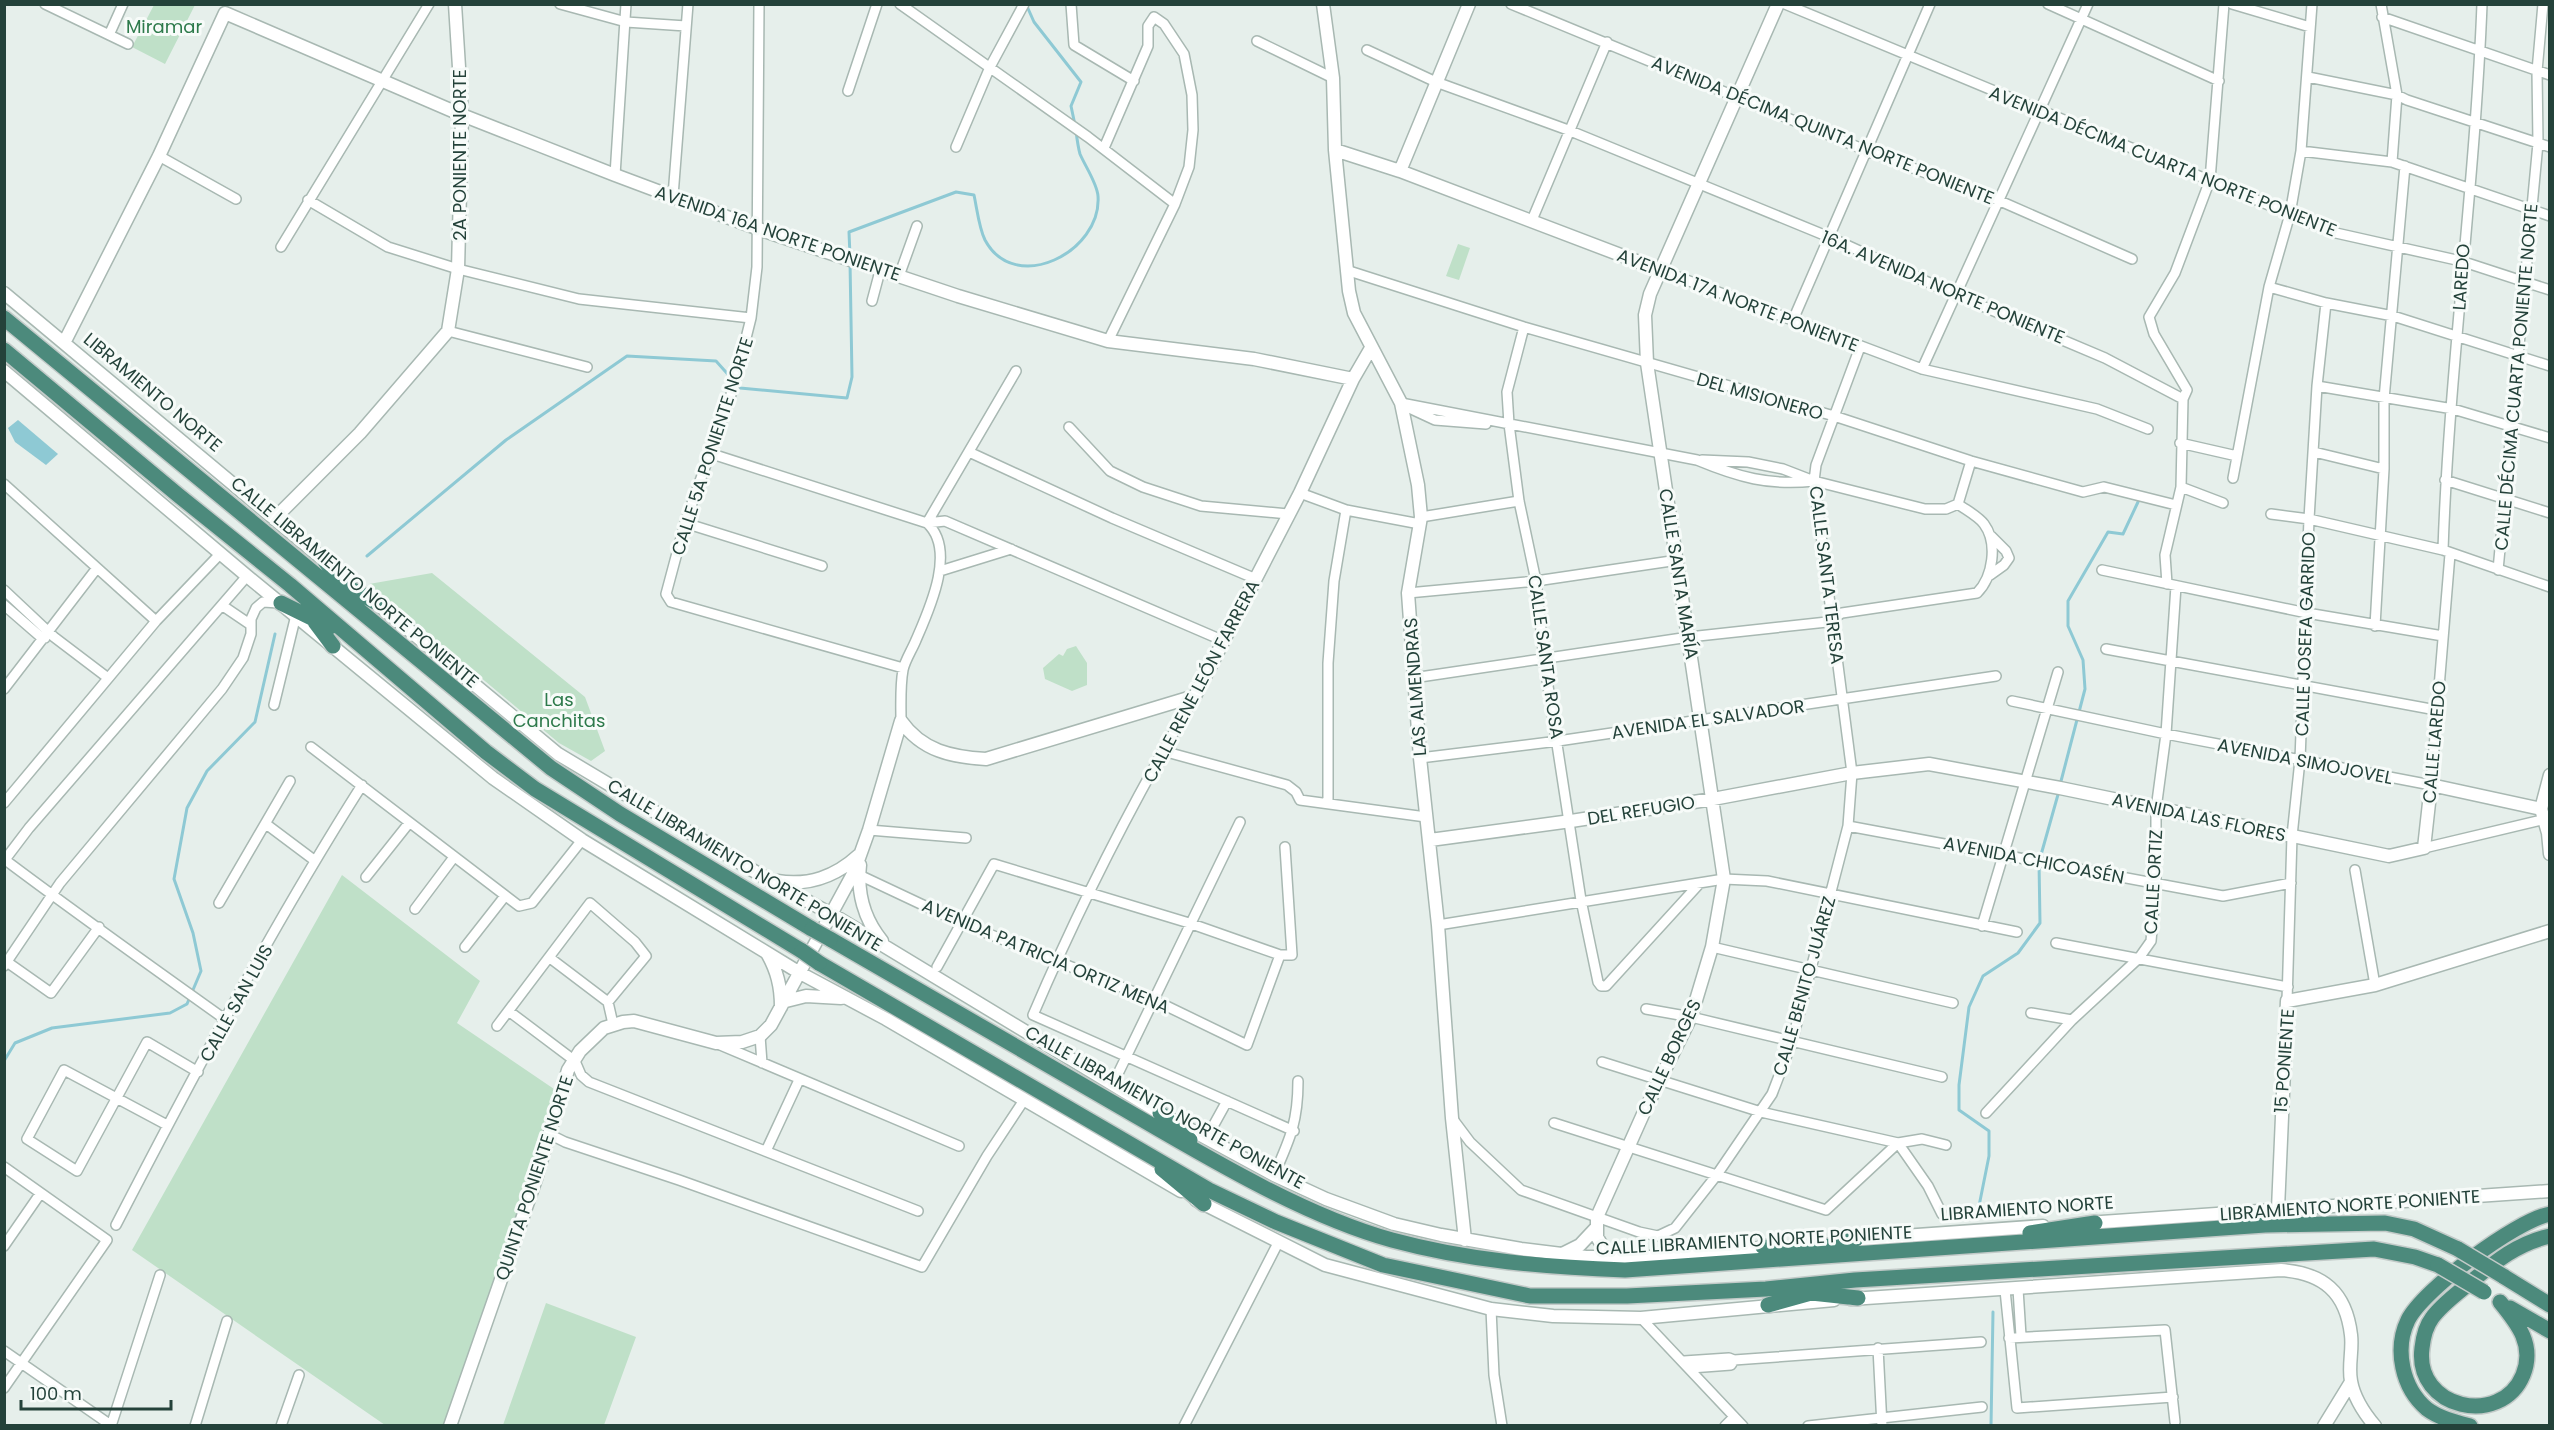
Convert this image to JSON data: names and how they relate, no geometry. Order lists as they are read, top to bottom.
{
  "streets": {
    "highway": ["CALLE LIBRAMIENTO NORTE PONIENTE"],
    "street": [
      "AVENIDA DÉCIMA QUINTA NORTE PONIENTE",
      "2A PONIENTE NORTE",
      "AVENIDA DÉCIMA CUARTA NORTE PONIENTE",
      "AVENIDA 16A NORTE PONIENTE",
      "LAREDO",
      "16A. AVENIDA NORTE PONIENTE",
      "AVENIDA 17A NORTE PONIENTE",
      "CALLE DÉCIMA CUARTA PONIENTE NORTE",
      "LIBRAMIENTO NORTE",
      "DEL MISIONERO",
      "CALLE 5A PONIENTE NORTE",
      "CALLE SANTA MARÍA",
      "CALLE SANTA TERESA",
      "CALLE JOSEFA GARRIDO",
      "CALLE SANTA ROSA",
      "CALLE RENE LEÓN FARRERA",
      "LAS ALMENDRAS",
      "AVENIDA EL SALVADOR",
      "CALLE LAREDO",
      "AVENIDA SIMOJOVEL",
      "DEL REFUGIO",
      "AVENIDA LAS FLORES",
      "AVENIDA CHICOASÉN",
      "CALLE ORTIZ",
      "AVENIDA PATRICIA ORTIZ MENA",
      "CALLE BENITO JUÁREZ",
      "CALLE SAN LUIS",
      "CALLE BORGES",
      "15 PONIENTE",
      "QUINTA PONIENTE NORTE",
      "LIBRAMIENTO NORTE PONIENTE"
    ]
  },
  "crossings": [
    ["AVENIDA DÉCIMA QUINTA NORTE PONIENTE", "CALLE SANTA MARÍA"],
    ["2A PONIENTE NORTE", "AVENIDA 16A NORTE PONIENTE"],
    ["AVENIDA DÉCIMA CUARTA NORTE PONIENTE", "LAREDO"],
    ["AVENIDA DÉCIMA CUARTA NORTE PONIENTE", "CALLE DÉCIMA CUARTA PONIENTE NORTE"],
    ["AVENIDA DÉCIMA CUARTA NORTE PONIENTE", "CALLE ORTIZ"],
    ["AVENIDA 16A NORTE PONIENTE", "CALLE 5A PONIENTE NORTE"],
    ["AVENIDA 16A NORTE PONIENTE", "CALLE RENE LEÓN FARRERA"],
    ["LAREDO", "CALLE LAREDO"],
    ["16A. AVENIDA NORTE PONIENTE", "CALLE SANTA MARÍA"],
    ["16A. AVENIDA NORTE PONIENTE", "CALLE ORTIZ"],
    ["AVENIDA 17A NORTE PONIENTE", "CALLE SANTA MARÍA"],
    ["AVENIDA 17A NORTE PONIENTE", "CALLE SANTA TERESA"],
    ["AVENIDA 17A NORTE PONIENTE", "LAS ALMENDRAS"],
    ["LIBRAMIENTO NORTE", "CALLE LIBRAMIENTO NORTE PONIENTE"],
    ["LIBRAMIENTO NORTE", "LAS ALMENDRAS"],
    ["LIBRAMIENTO NORTE", "CALLE BORGES"],
    ["LIBRAMIENTO NORTE", "LIBRAMIENTO NORTE PONIENTE"],
    ["DEL MISIONERO", "CALLE SANTA MARÍA"],
    ["DEL MISIONERO", "CALLE SANTA TERESA"],
    ["DEL MISIONERO", "CALLE SANTA ROSA"],
    ["DEL MISIONERO", "LAS ALMENDRAS"],
    ["DEL MISIONERO", "CALLE ORTIZ"],
    ["CALLE SANTA MARÍA", "AVENIDA EL SALVADOR"],
    ["CALLE SANTA MARÍA", "DEL REFUGIO"],
    ["CALLE SANTA MARÍA", "CALLE BORGES"],
    ["CALLE SANTA TERESA", "AVENIDA EL SALVADOR"],
    ["CALLE SANTA TERESA", "DEL REFUGIO"],
    ["CALLE SANTA TERESA", "AVENIDA LAS FLORES"],
    ["CALLE SANTA TERESA", "CALLE BENITO JUÁREZ"],
    ["CALLE JOSEFA GARRIDO", "AVENIDA SIMOJOVEL"],
    ["CALLE JOSEFA GARRIDO", "AVENIDA LAS FLORES"],
    ["CALLE JOSEFA GARRIDO", "AVENIDA CHICOASÉN"],
    ["CALLE JOSEFA GARRIDO", "15 PONIENTE"],
    ["CALLE SANTA ROSA", "AVENIDA EL SALVADOR"],
    ["CALLE SANTA ROSA", "DEL REFUGIO"],
    ["CALLE RENE LEÓN FARRERA", "LAS ALMENDRAS"],
    ["CALLE RENE LEÓN FARRERA", "AVENIDA PATRICIA ORTIZ MENA"],
    ["LAS ALMENDRAS", "AVENIDA EL SALVADOR"],
    ["LAS ALMENDRAS", "DEL REFUGIO"],
    ["CALLE LAREDO", "AVENIDA SIMOJOVEL"],
    ["CALLE LAREDO", "AVENIDA LAS FLORES"],
    ["AVENIDA SIMOJOVEL", "AVENIDA LAS FLORES"],
    ["AVENIDA SIMOJOVEL", "CALLE ORTIZ"],
    ["DEL REFUGIO", "AVENIDA LAS FLORES"],
    ["DEL REFUGIO", "CALLE BENITO JUÁREZ"],
    ["AVENIDA LAS FLORES", "CALLE ORTIZ"],
    ["AVENIDA LAS FLORES", "CALLE BENITO JUÁREZ"],
    ["AVENIDA CHICOASÉN", "CALLE ORTIZ"],
    ["AVENIDA CHICOASÉN", "CALLE BENITO JUÁREZ"],
    ["CALLE BENITO JUÁREZ", "CALLE BORGES"],
    ["15 PONIENTE", "LIBRAMIENTO NORTE PONIENTE"]
  ],
  "parks": ["Miramar", "Las Canchitas"],
  "scale_bar": "100 m"
}
